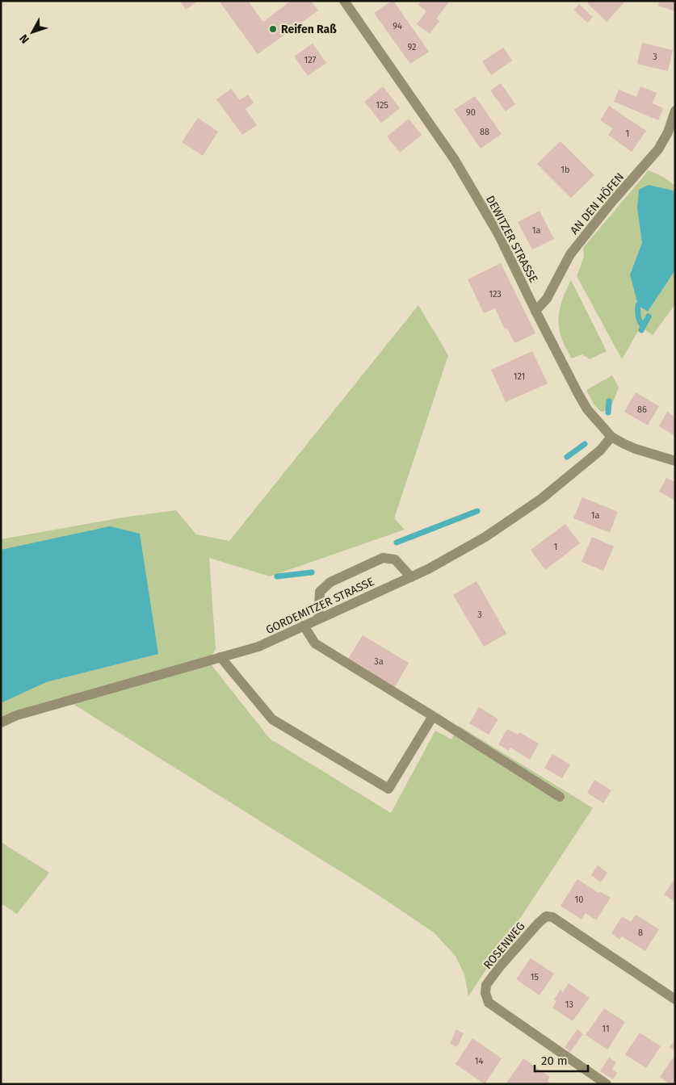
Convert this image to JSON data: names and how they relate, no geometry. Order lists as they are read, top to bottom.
{
  "streets": {
    "street": [
      "AN DEN HÖFEN",
      "DEWITZER STRASSE",
      "GORDEMITZER STRASSE",
      "ROSENWEG"
    ]
  },
  "crossings": [
    ["AN DEN HÖFEN", "DEWITZER STRASSE"],
    ["DEWITZER STRASSE", "GORDEMITZER STRASSE"]
  ],
  "places": ["Reifen Raß"],
  "house_numbers": [
    "94",
    "92",
    "3",
    "127",
    "125",
    "90",
    "88",
    "1",
    "1b",
    "1a",
    "123",
    "121",
    "86",
    "1a",
    "1",
    "3",
    "3a",
    "10",
    "8",
    "15",
    "13",
    "11",
    "14"
  ],
  "scale_bar": "20 m",
  "north": "bottom left"
}
